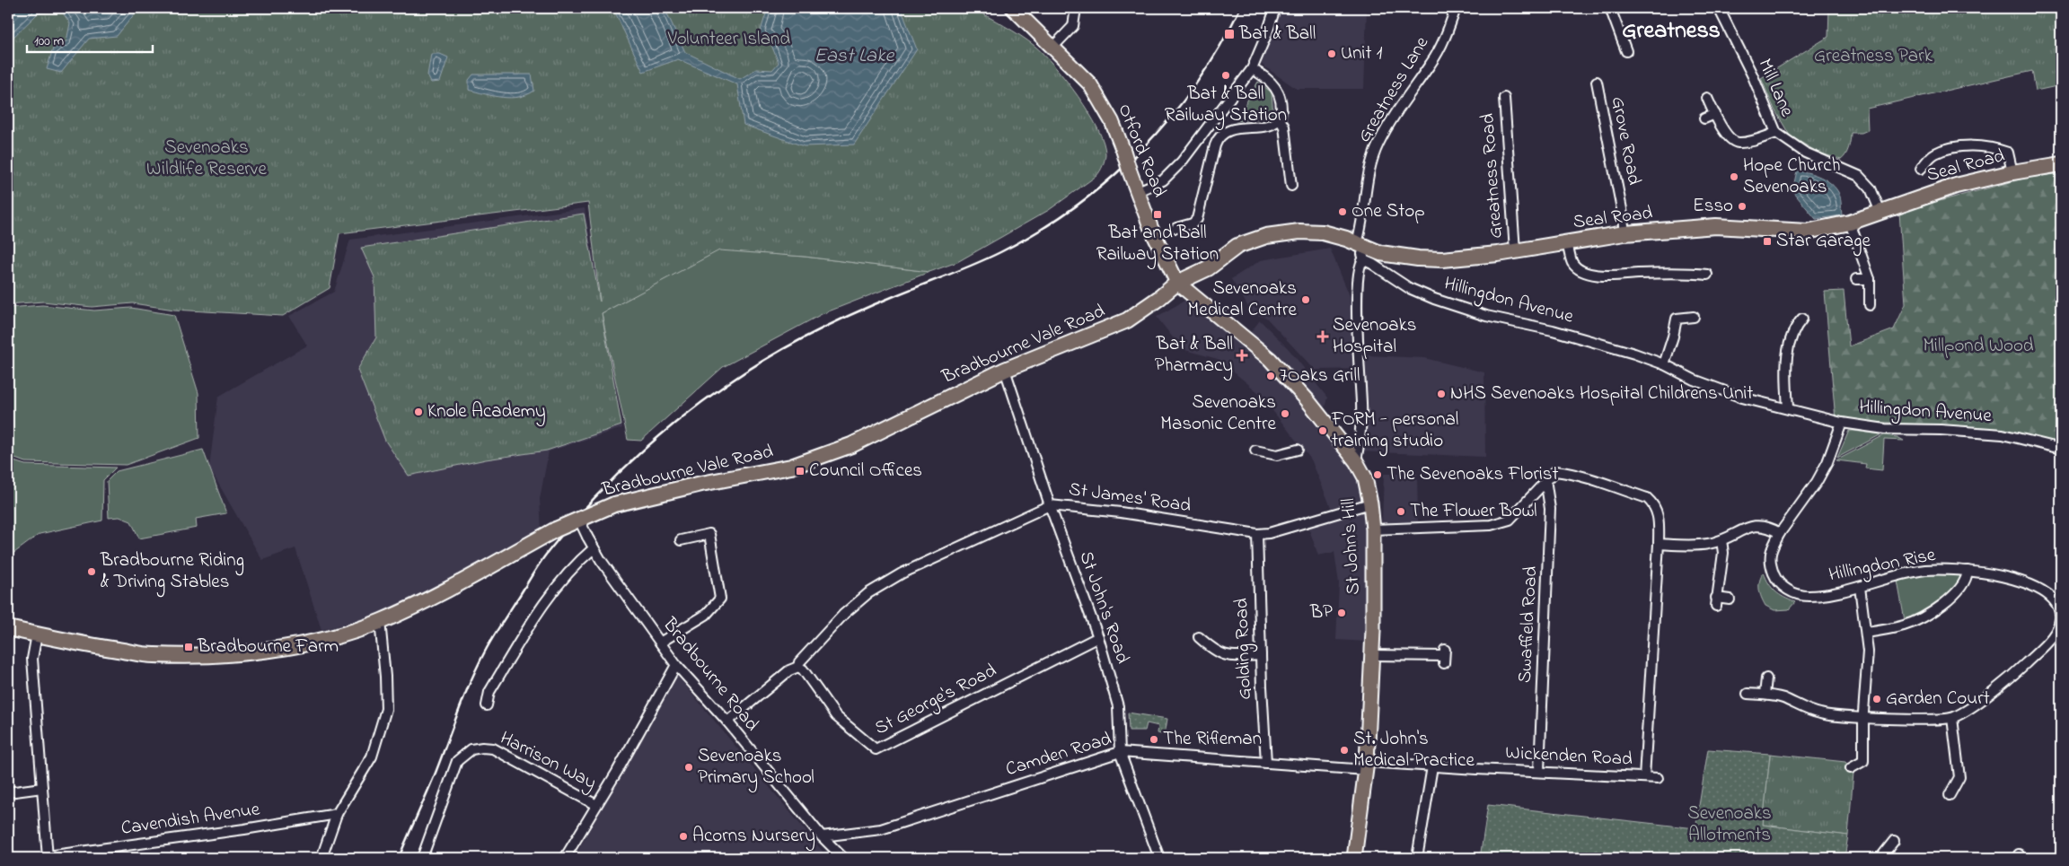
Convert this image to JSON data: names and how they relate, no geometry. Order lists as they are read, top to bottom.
{
  "streets": {
    "highway": ["Seal Road", "Bradbourne Vale Road"],
    "main road": ["Otford Road", "St John's Hill"],
    "street": [
      "Mill Lane",
      "Greatness Lane",
      "Grove Road",
      "Greatness Road",
      "Hillingdon Avenue",
      "St James' Road",
      "Hillingdon Rise",
      "St John's Road",
      "Swaffield Road",
      "Golding Road",
      "Bradbourne Road",
      "St George's Road",
      "Camden Road",
      "Wickenden Road",
      "Harrison Way",
      "Cavendish Avenue"
    ]
  },
  "crossings": [
    ["Mill Lane", "Seal Road"],
    ["Greatness Lane", "Seal Road"],
    ["Greatness Lane", "Hillingdon Avenue"],
    ["Greatness Lane", "St John's Hill"],
    ["Grove Road", "Seal Road"],
    ["Otford Road", "Seal Road"],
    ["Otford Road", "Bradbourne Vale Road"],
    ["Otford Road", "St John's Hill"],
    ["Seal Road", "Greatness Road"],
    ["Seal Road", "Hillingdon Avenue"],
    ["Seal Road", "Bradbourne Vale Road"],
    ["Seal Road", "St John's Hill"],
    ["Hillingdon Avenue", "Hillingdon Rise"],
    ["Bradbourne Vale Road", "St John's Hill"],
    ["Bradbourne Vale Road", "St John's Road"],
    ["Bradbourne Vale Road", "Bradbourne Road"],
    ["St James' Road", "St John's Hill"],
    ["St James' Road", "St John's Road"],
    ["St James' Road", "Golding Road"],
    ["St James' Road", "St George's Road"],
    ["St John's Hill", "Camden Road"],
    ["St John's Hill", "Wickenden Road"],
    ["St John's Road", "St George's Road"],
    ["St John's Road", "Camden Road"],
    ["Swaffield Road", "Wickenden Road"],
    ["Golding Road", "Camden Road"],
    ["Bradbourne Road", "Camden Road"],
    ["Camden Road", "Wickenden Road"]
  ],
  "districts": ["Greatness"],
  "water": ["East Lake"],
  "parks": [
    "Volunteer Island",
    "Greatness Park",
    "Sevenoaks Wildlife Reserve",
    "Millpond Wood",
    "Sevenoaks Allotments"
  ],
  "places": {
    "transit": [
      "Bat & Ball",
      "Bat and Ball Railway Station",
      "Star Garage",
      "Council Offices",
      "Bradbourne Farm"
    ],
    "other": [
      "Unit 1",
      "Bat & Ball Railway Station",
      "Hope Church Sevenoaks",
      "Esso",
      "One Stop",
      "Sevenoaks Medical Centre",
      "7Oaks Grill",
      "NHS Sevenoaks Hospital Childrens Unit",
      "Knole Academy",
      "Sevenoaks Masonic Centre",
      "FORM - personal training studio",
      "The Sevenoaks Florist",
      "The Flower Bowl",
      "Bradbourne Riding & Driving Stables",
      "BP",
      "Garden Court",
      "The Rifleman",
      "St. John's Medical Practice",
      "Sevenoaks Primary School",
      "Acorns Nursery"
    ],
    "health": ["Sevenoaks Hospital", "Bat & Ball Pharmacy"]
  },
  "scale_bar": "100 m"
}
